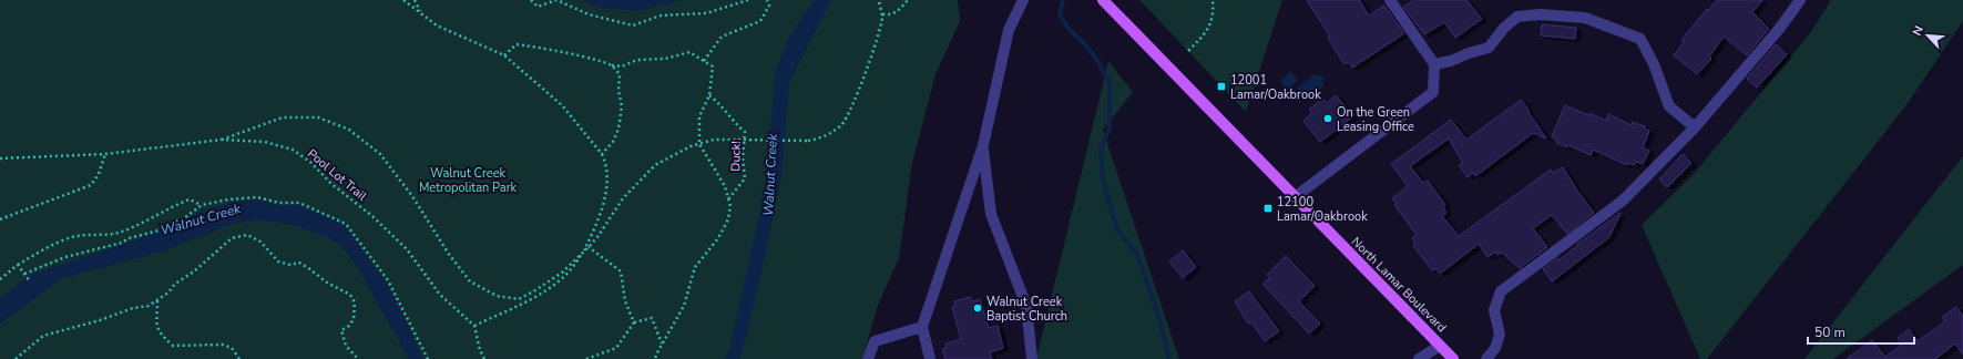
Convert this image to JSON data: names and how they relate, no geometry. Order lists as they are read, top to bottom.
{
  "streets": {
    "main road": ["North Lamar Boulevard"],
    "path": ["Duck!", "Pool Lot Trail"]
  },
  "water": ["Walnut Creek"],
  "parks": ["Walnut Creek Metropolitan Park"],
  "places": {
    "transit": ["12001 Lamar/Oakbrook", "12100 Lamar/Oakbrook"],
    "other": ["On the Green Leasing Office", "Walnut Creek Baptist Church"]
  },
  "scale_bar": "50 m",
  "north": "top left"
}
